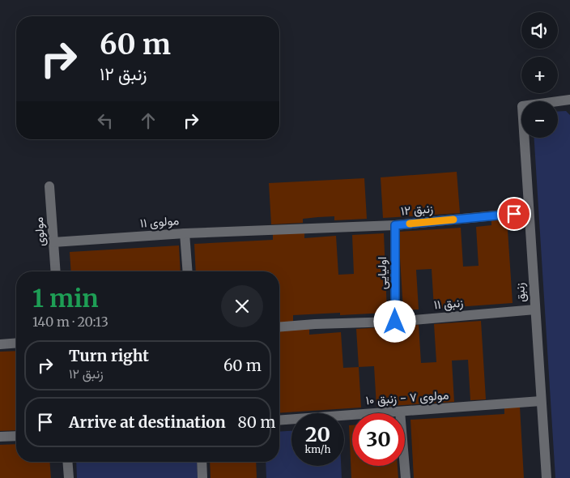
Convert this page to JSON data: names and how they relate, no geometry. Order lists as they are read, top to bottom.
{
  "streets": {
    "street": [
      "زنبق ۱۲",
      "مولوی ۱۱",
      "مولوی",
      "اولیایی",
      "زنبق",
      "زنبق ۱۱",
      "مولوی ۷ - زنبق ۱۰"
    ]
  },
  "crossings": [
    ["زنبق ۱۲", "مولوی ۱۱"],
    ["زنبق ۱۲", "اولیایی"],
    ["زنبق ۱۲", "زنبق"],
    ["مولوی ۱۱", "مولوی"],
    ["اولیایی", "زنبق ۱۱"],
    ["زنبق", "زنبق ۱۱"],
    ["زنبق", "مولوی ۷ - زنبق ۱۰"]
  ],
  "page": {
    "map_buttons": ["+", "−"],
    "turn": ["60 m", "زنبق ۱۲"],
    "heading": ["1 min", "140 m · 20:13"],
    "list": [
      {
        "name": "Turn right",
        "note": "زنبق ۱۲",
        "value": "60 m"
      },
      {
        "name": "Arrive at destination",
        "value": "80 m"
      }
    ],
    "speed": "20 km/h",
    "limit": "30"
  }
}
